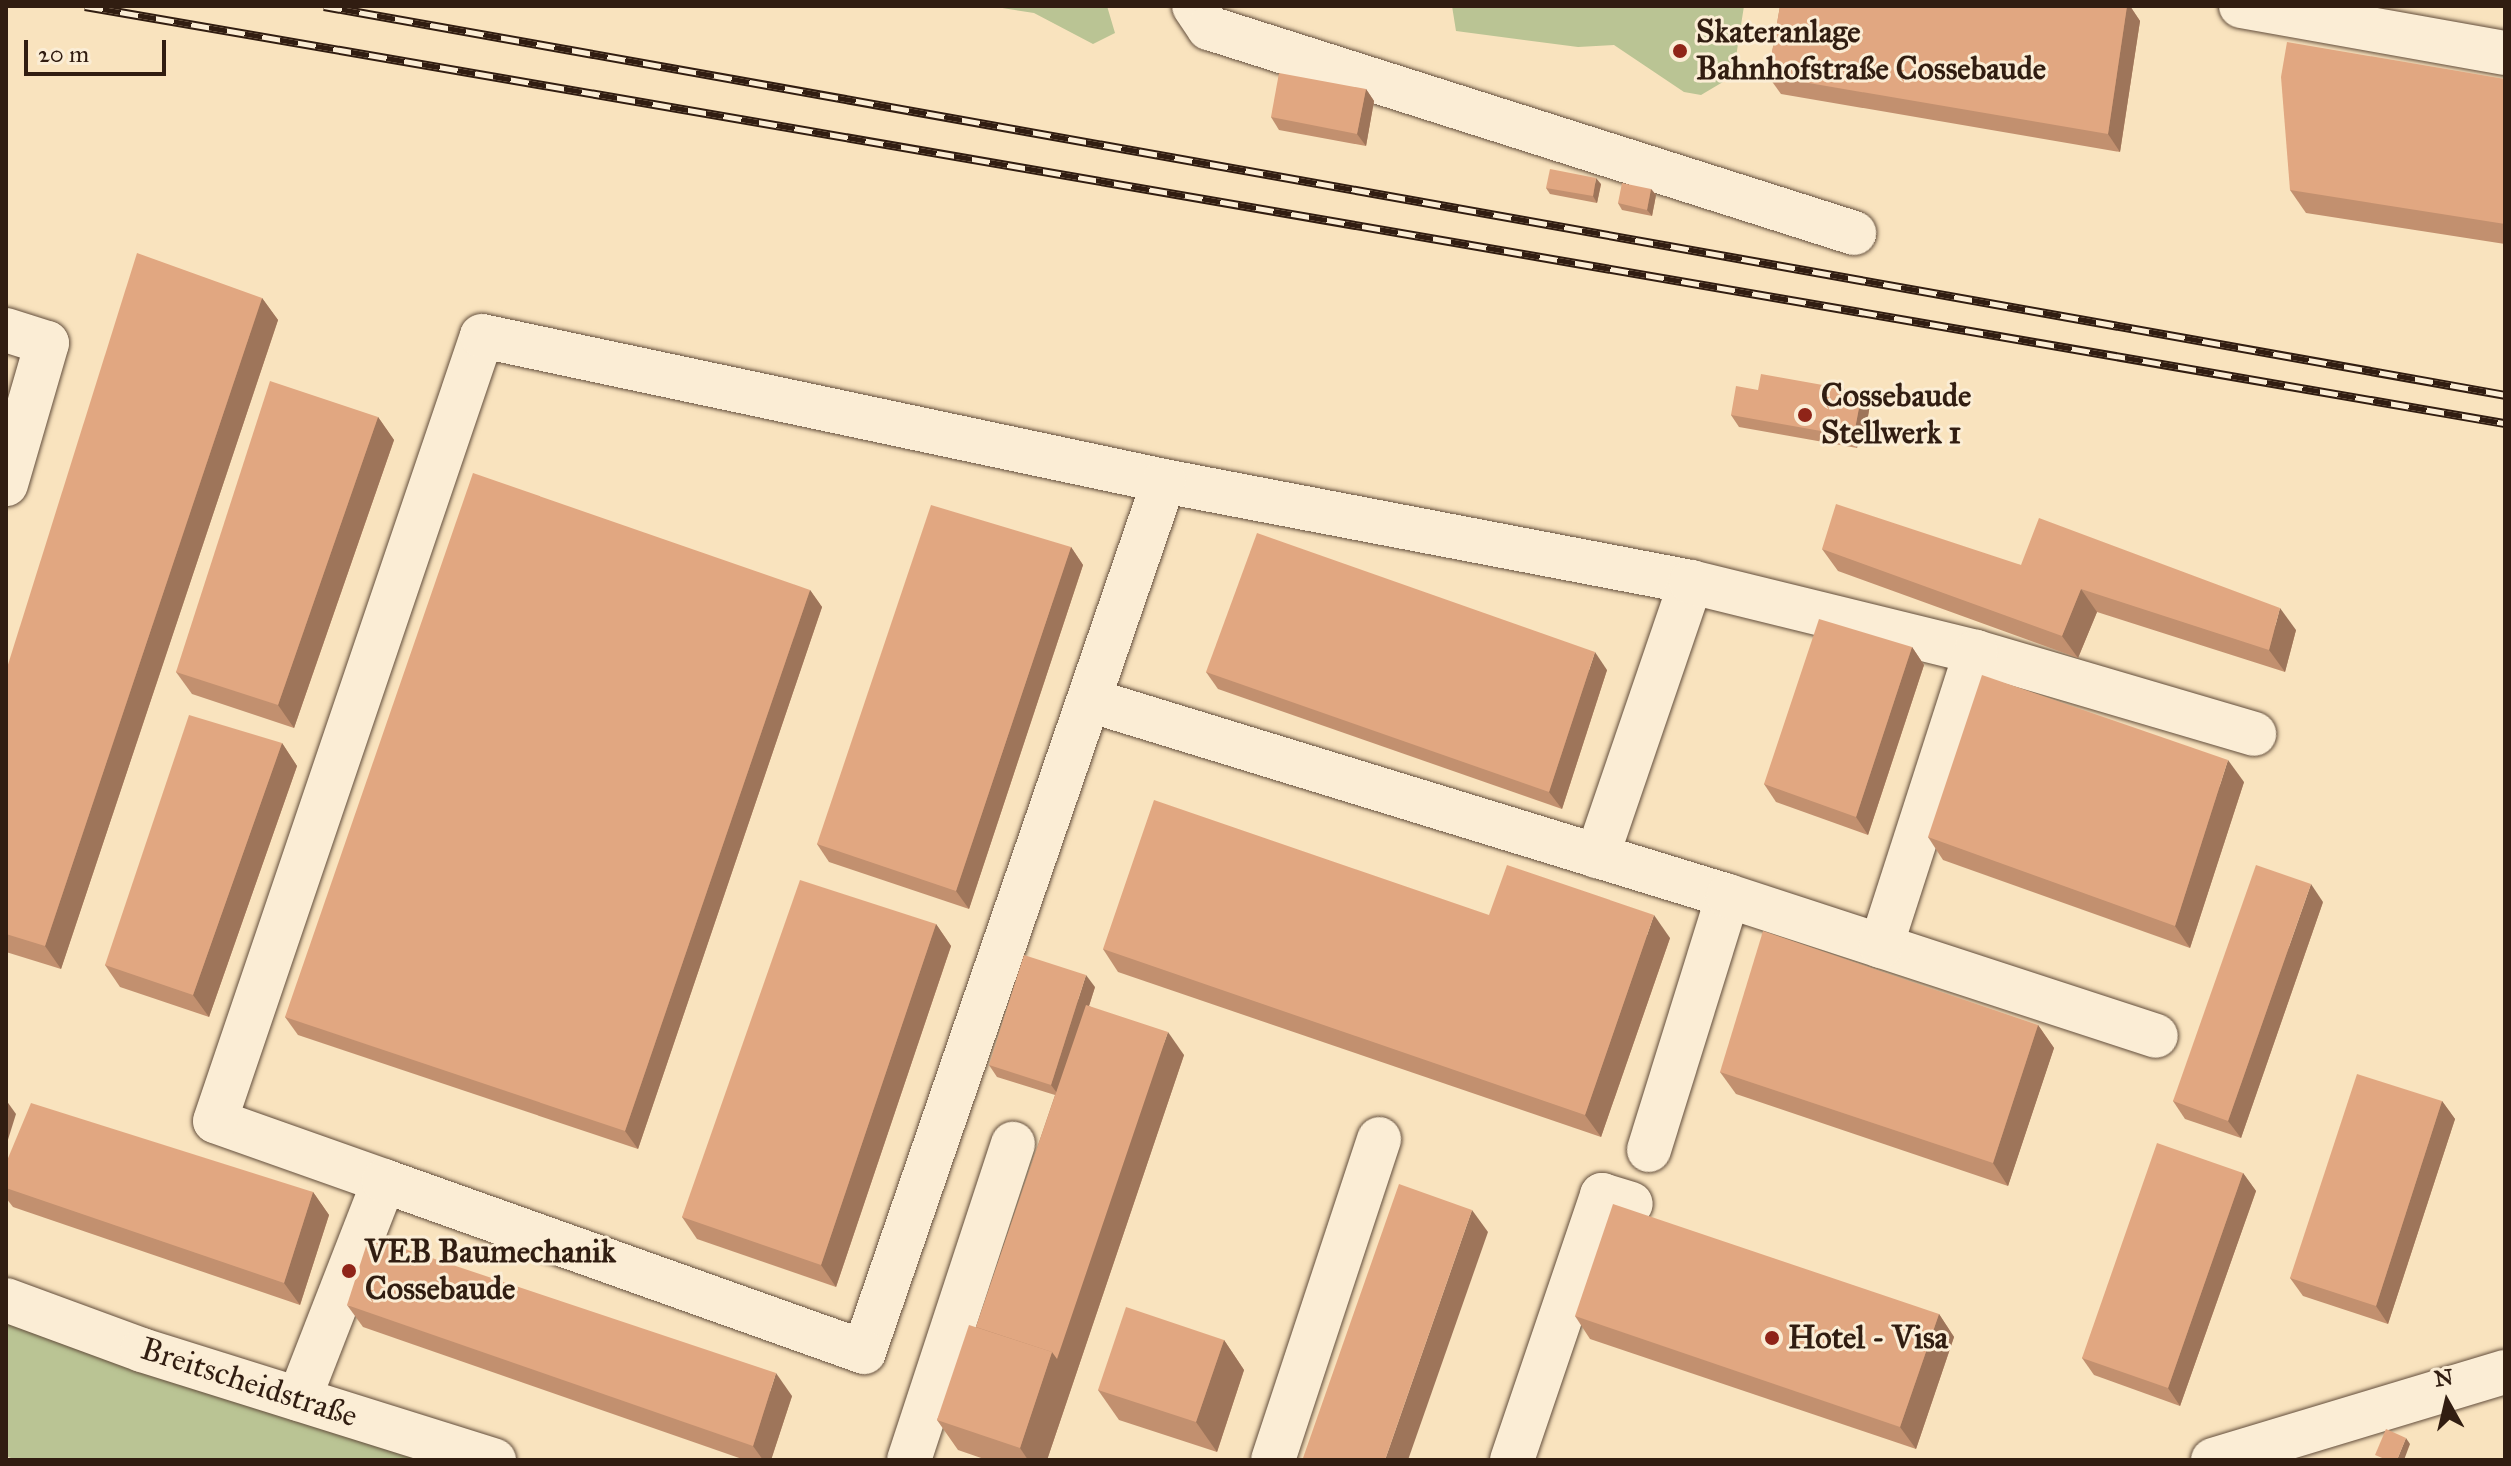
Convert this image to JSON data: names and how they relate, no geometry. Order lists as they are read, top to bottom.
{
  "streets": {
    "street": ["Breitscheidstraße"]
  },
  "places": [
    "Skateranlage Bahnhofstraße Cossebaude",
    "Cossebaude Stellwerk 1",
    "VEB Baumechanik Cossebaude",
    "Hotel - Visa"
  ],
  "scale_bar": "20 m",
  "north": "top"
}
